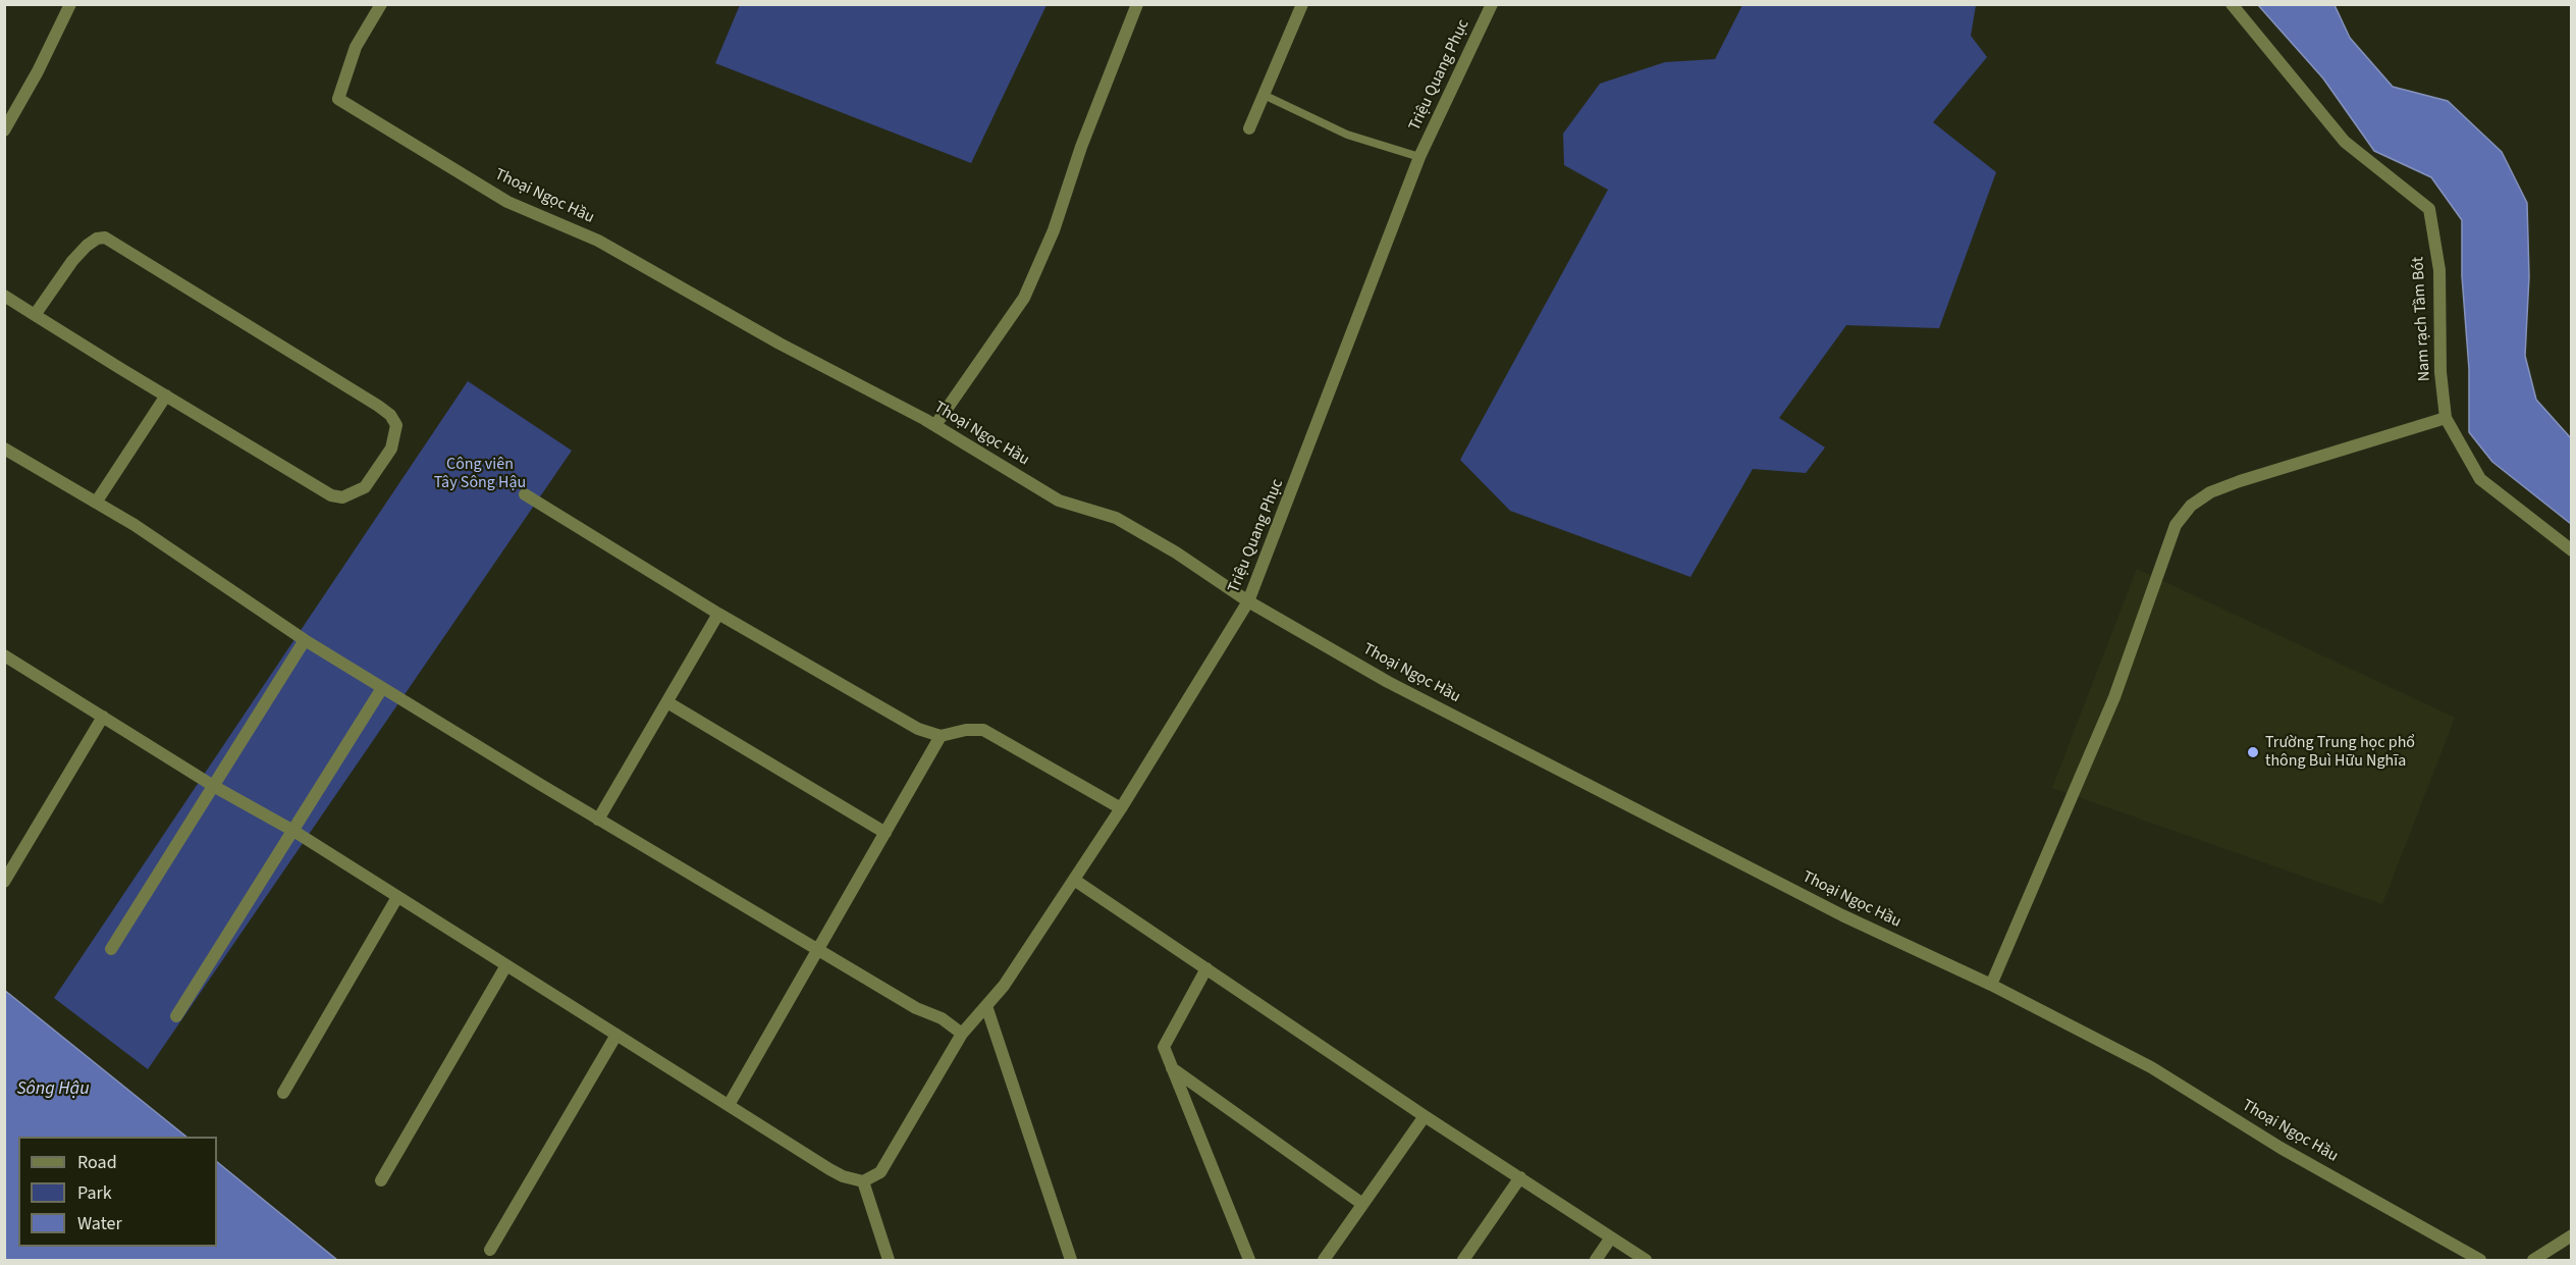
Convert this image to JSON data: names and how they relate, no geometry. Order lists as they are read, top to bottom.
{
  "streets": {
    "street": ["Triệu Quang Phục", "Thoại Ngọc Hầu", "Nam rạch Tầm Bót"]
  },
  "crossings": [
    ["Triệu Quang Phục", "Thoại Ngọc Hầu"]
  ],
  "water": ["Sông Hậu"],
  "parks": ["Công viên Tây Sông Hậu"],
  "places": ["Trường Trung học phổ thông Buì Hữu Nghĩa"],
  "legend": ["Road", "Park", "Water"]
}
